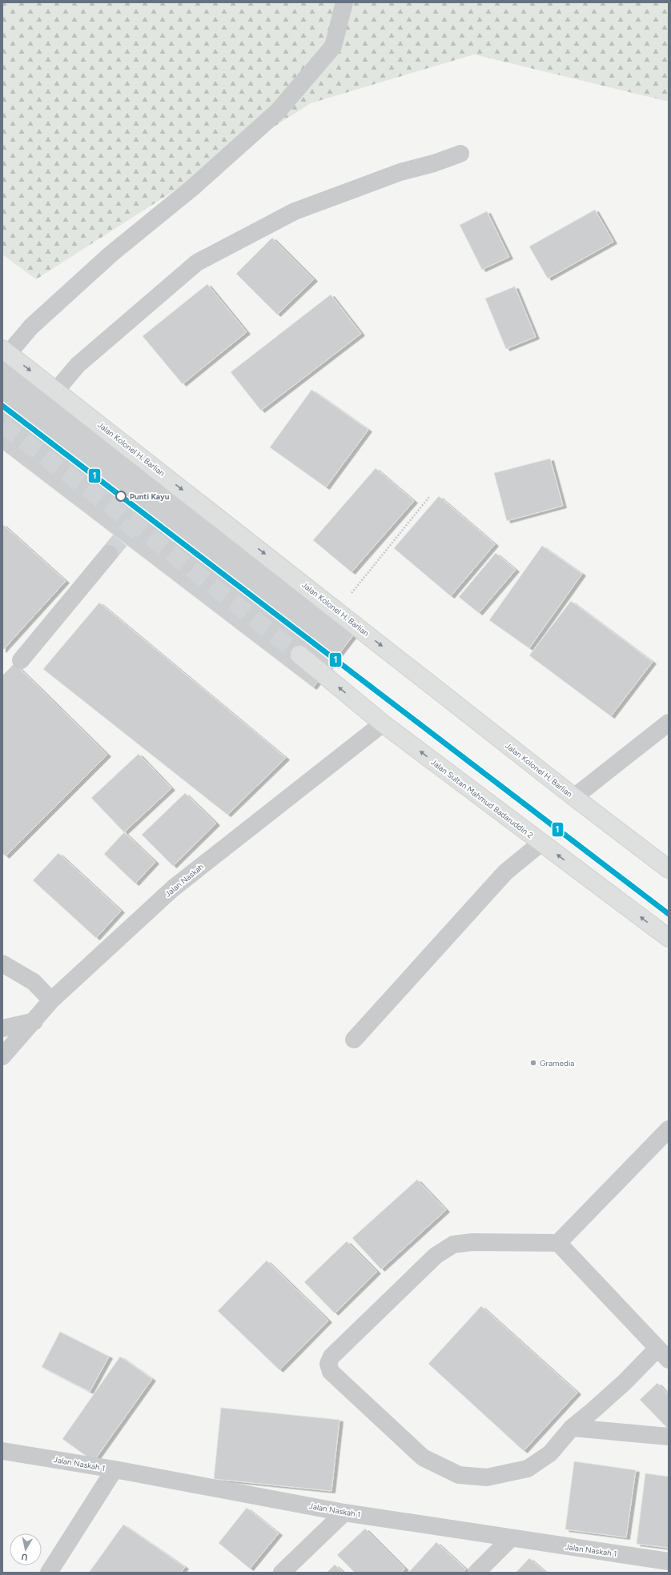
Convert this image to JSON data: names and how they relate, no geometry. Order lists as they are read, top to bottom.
{
  "streets": {
    "highway": ["Jalan Kolonel H. Barlian", "Jalan Sultan Mahmud Badaruddin 2"],
    "street": ["Jalan Naskah", "Jalan Naskah 1"]
  },
  "crossings": [
    ["Jalan Sultan Mahmud Badaruddin 2", "Jalan Naskah"]
  ],
  "one_way": ["Jalan Kolonel H. Barlian", "Jalan Sultan Mahmud Badaruddin 2"],
  "places": ["Punti Kayu", "Gramedia"],
  "lines": ["rail line 1"],
  "north": "bottom"
}
